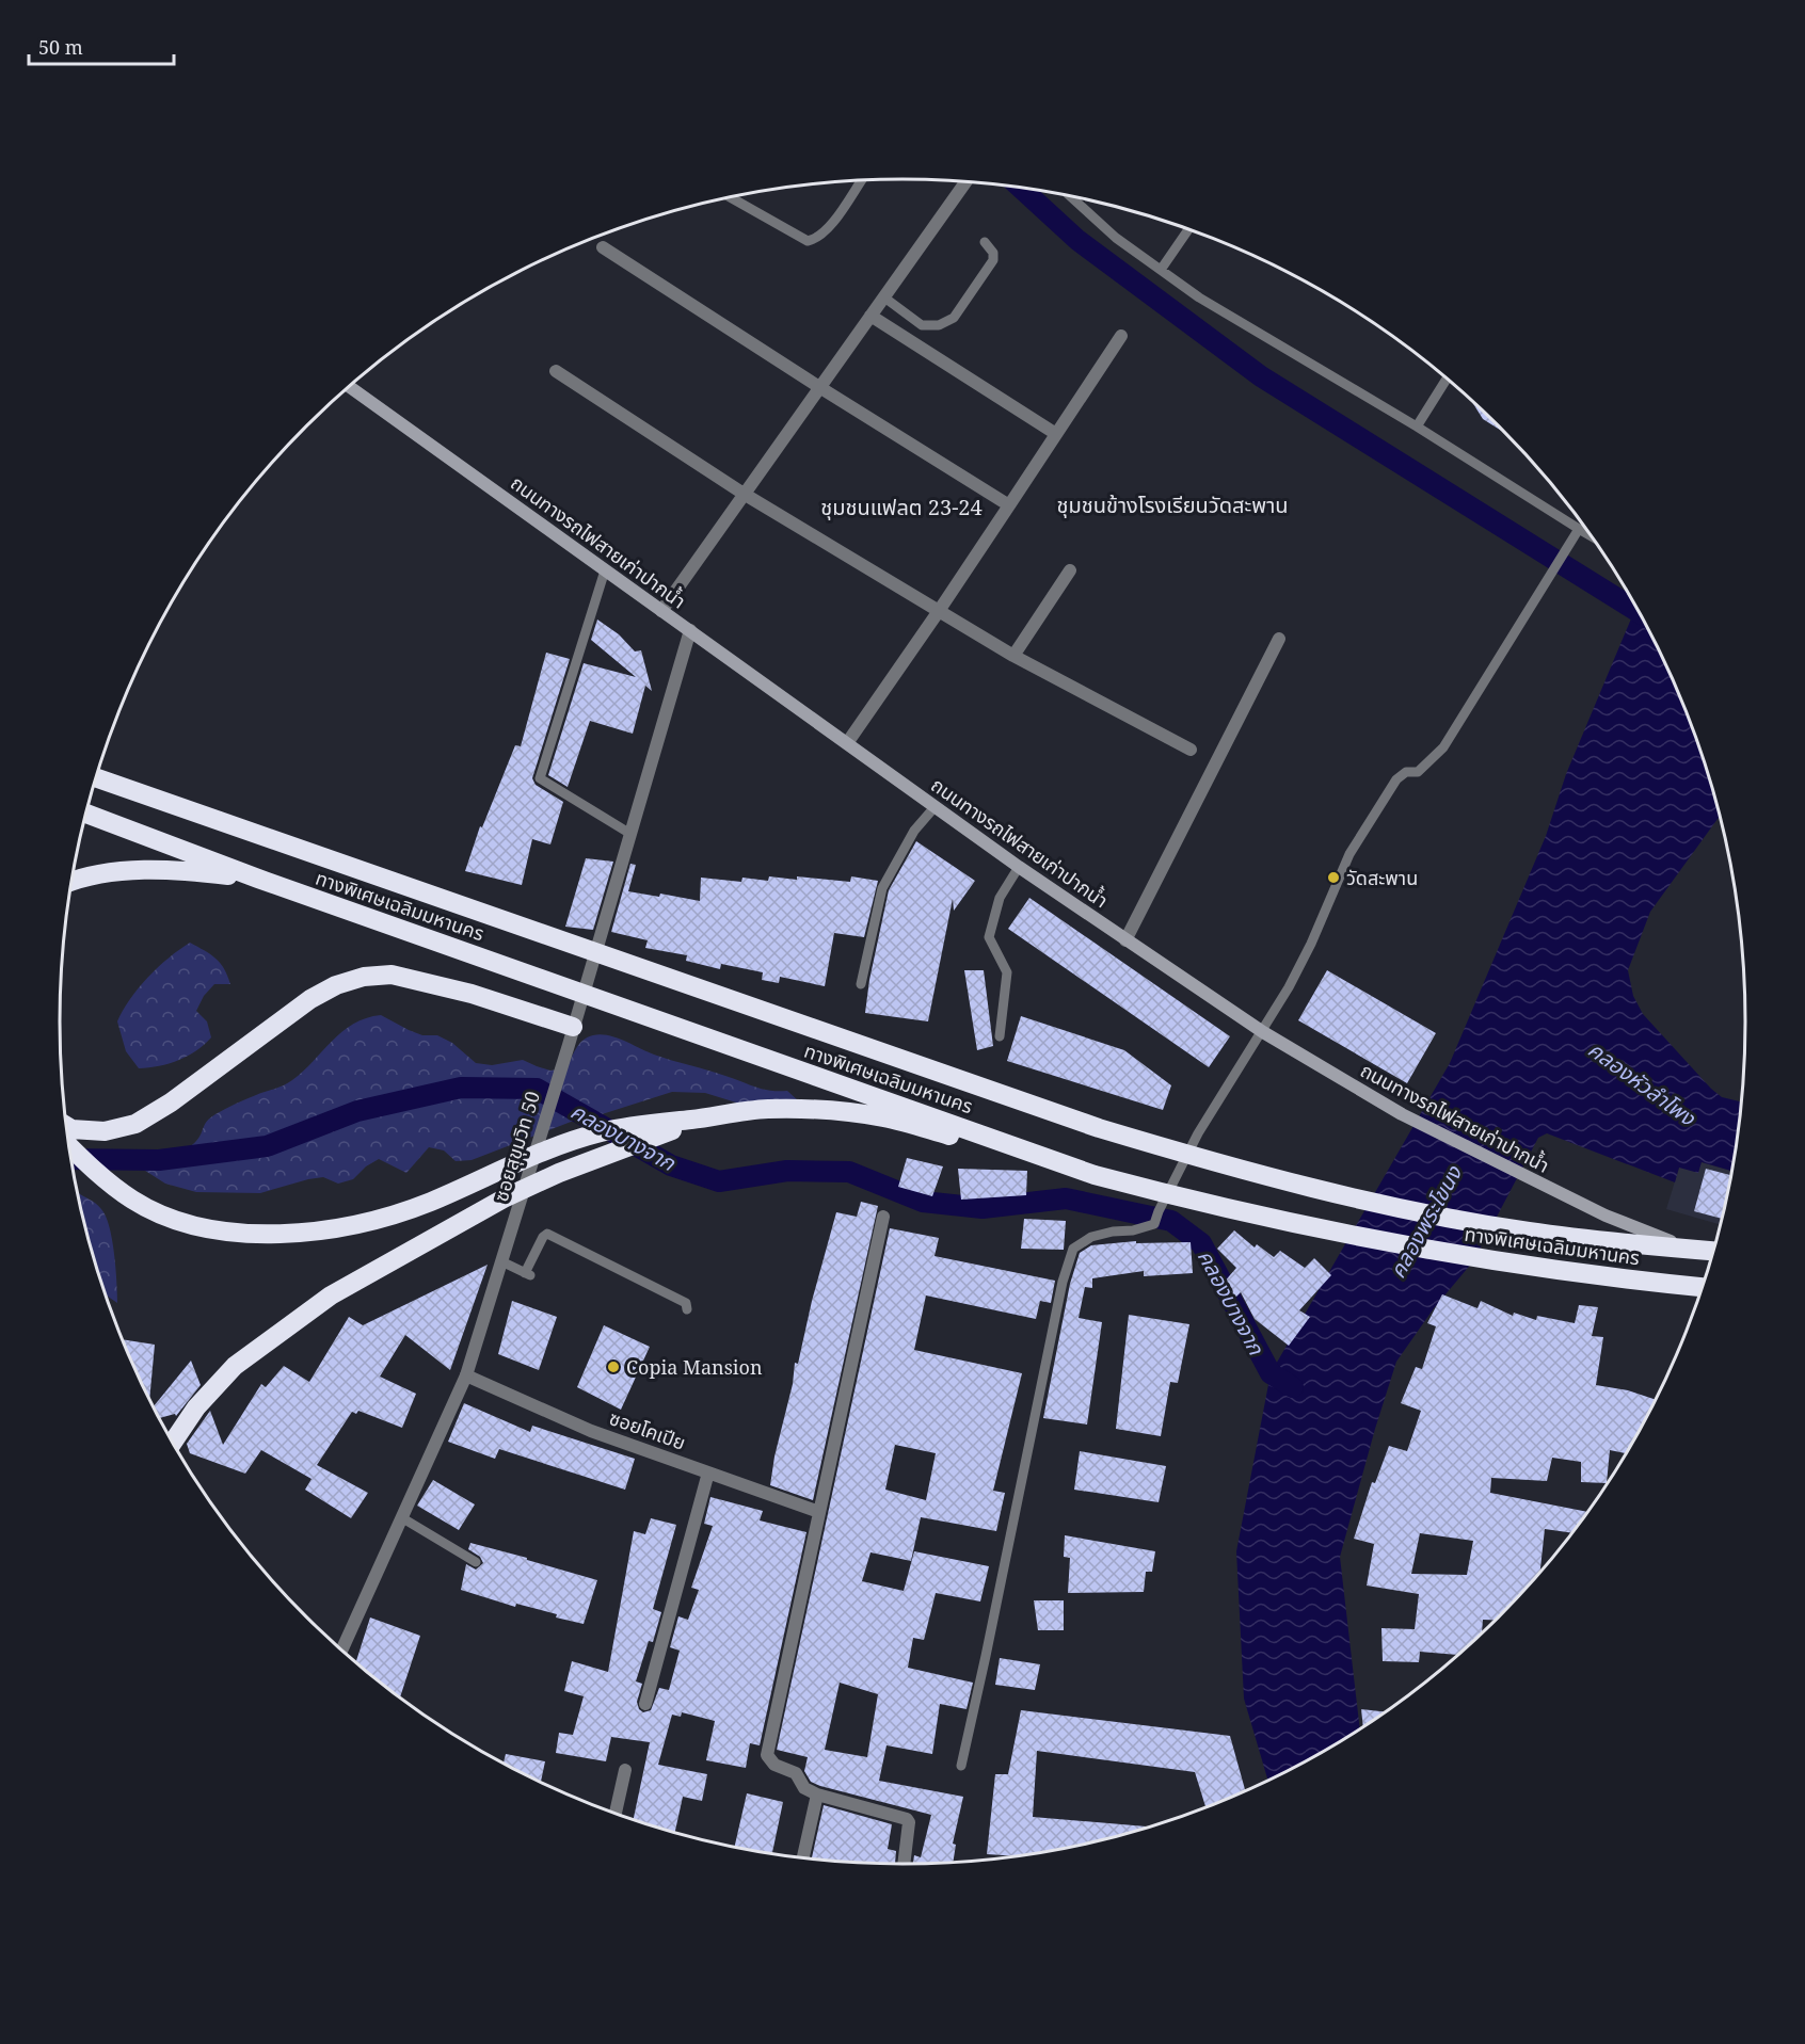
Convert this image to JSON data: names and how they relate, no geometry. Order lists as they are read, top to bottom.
{
  "streets": {
    "highway": ["ทางพิเศษเฉลิมมหานคร"],
    "main road": ["ถนนทางรถไฟสายเก่าปากน้ำ"],
    "street": ["ซอยสุขุมวิท 50", "ซอยโคเปีย"]
  },
  "crossings": [
    ["ถนนทางรถไฟสายเก่าปากน้ำ", "ซอยสุขุมวิท 50"],
    ["ซอยสุขุมวิท 50", "ซอยโคเปีย"]
  ],
  "districts": ["ชุมชนข้างโรงเรียนวัดสะพาน", "ชุมชนแฟลต 23-24"],
  "water": ["คลองหัวลำโพง", "คลองบางจาก", "คลองพระโขนง"],
  "places": ["วัดสะพาน", "Copia Mansion"],
  "scale_bar": "50 m"
}
